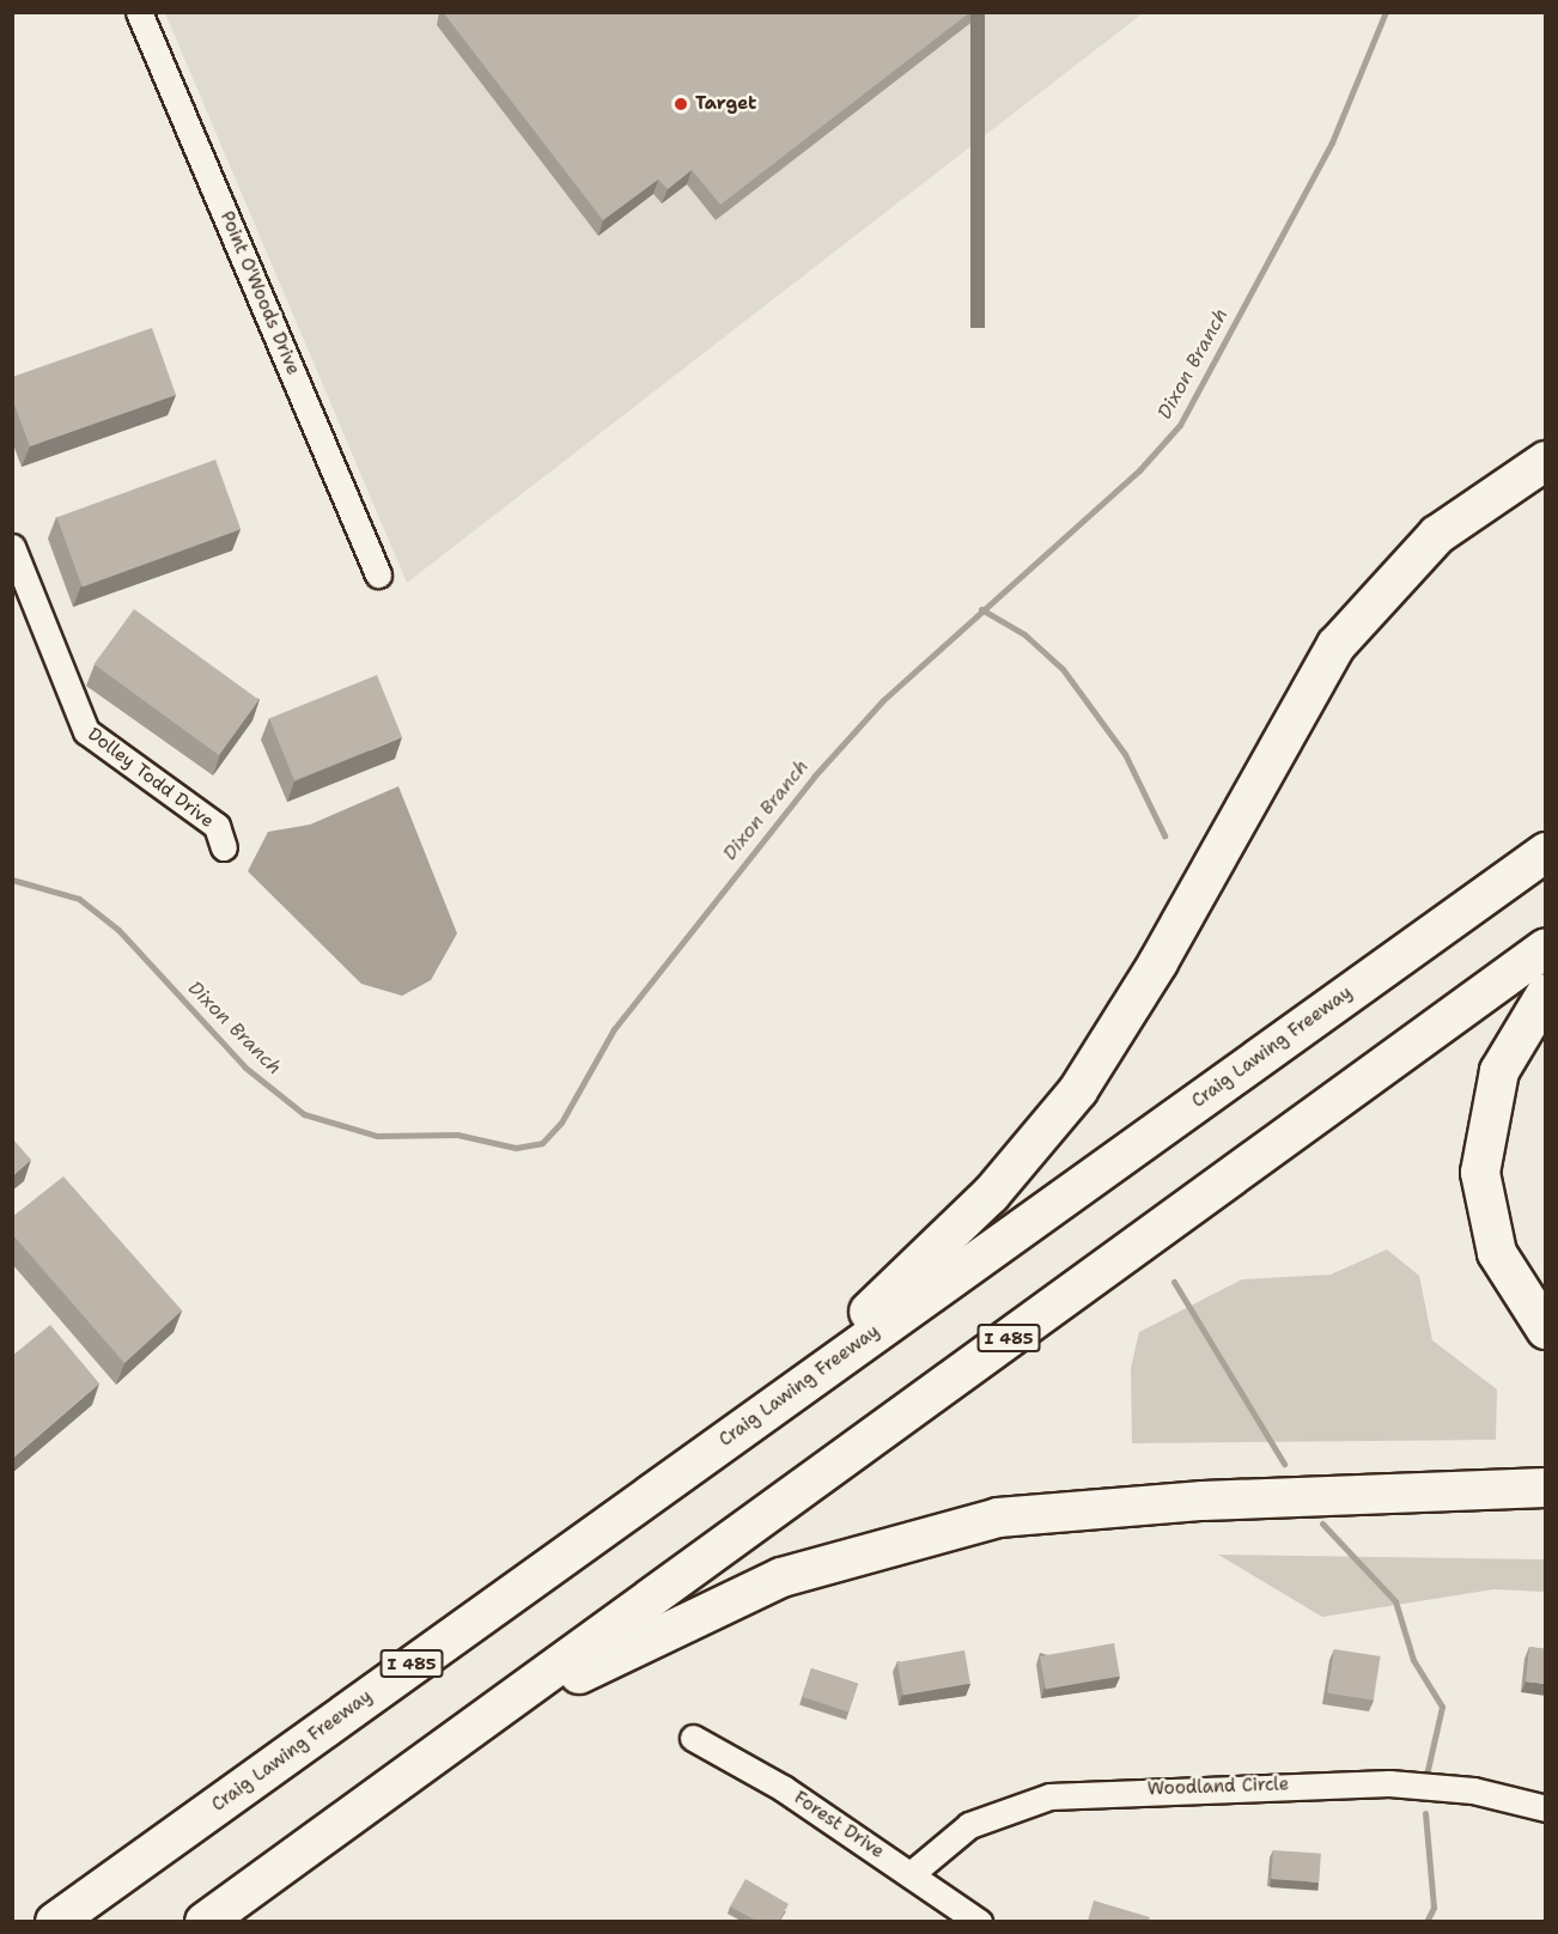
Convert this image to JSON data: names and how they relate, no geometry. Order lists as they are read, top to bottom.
{
  "streets": {
    "highway": ["Craig Lawing Freeway", "I 485"],
    "street": [
      "Point O'Woods Drive",
      "Dolley Todd Drive",
      "Woodland Circle",
      "Forest Drive"
    ]
  },
  "crossings": [
    ["Woodland Circle", "Forest Drive"]
  ],
  "water": ["Dixon Branch"],
  "places": ["Target"]
}
